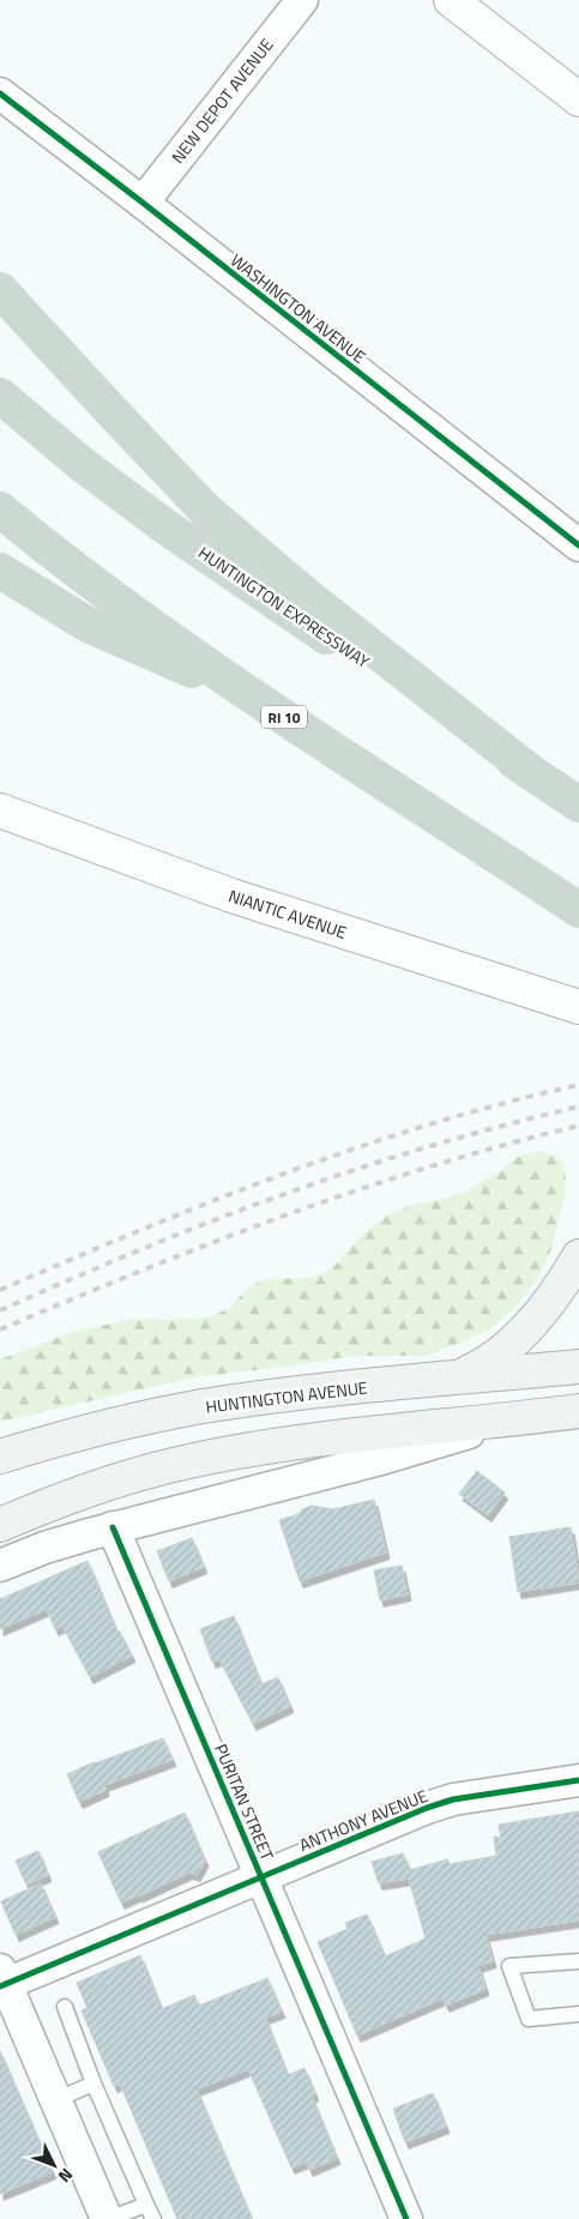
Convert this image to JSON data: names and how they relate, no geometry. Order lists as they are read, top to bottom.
{
  "streets": {
    "highway": ["HUNTINGTON EXPRESSWAY", "RI 10"],
    "main road": ["HUNTINGTON AVENUE"],
    "street": [
      "NEW DEPOT AVENUE",
      "WASHINGTON AVENUE",
      "NIANTIC AVENUE",
      "PURITAN STREET",
      "ANTHONY AVENUE"
    ]
  },
  "crossings": [
    ["NEW DEPOT AVENUE", "WASHINGTON AVENUE"],
    ["PURITAN STREET", "ANTHONY AVENUE"]
  ],
  "north": "bottom right"
}
